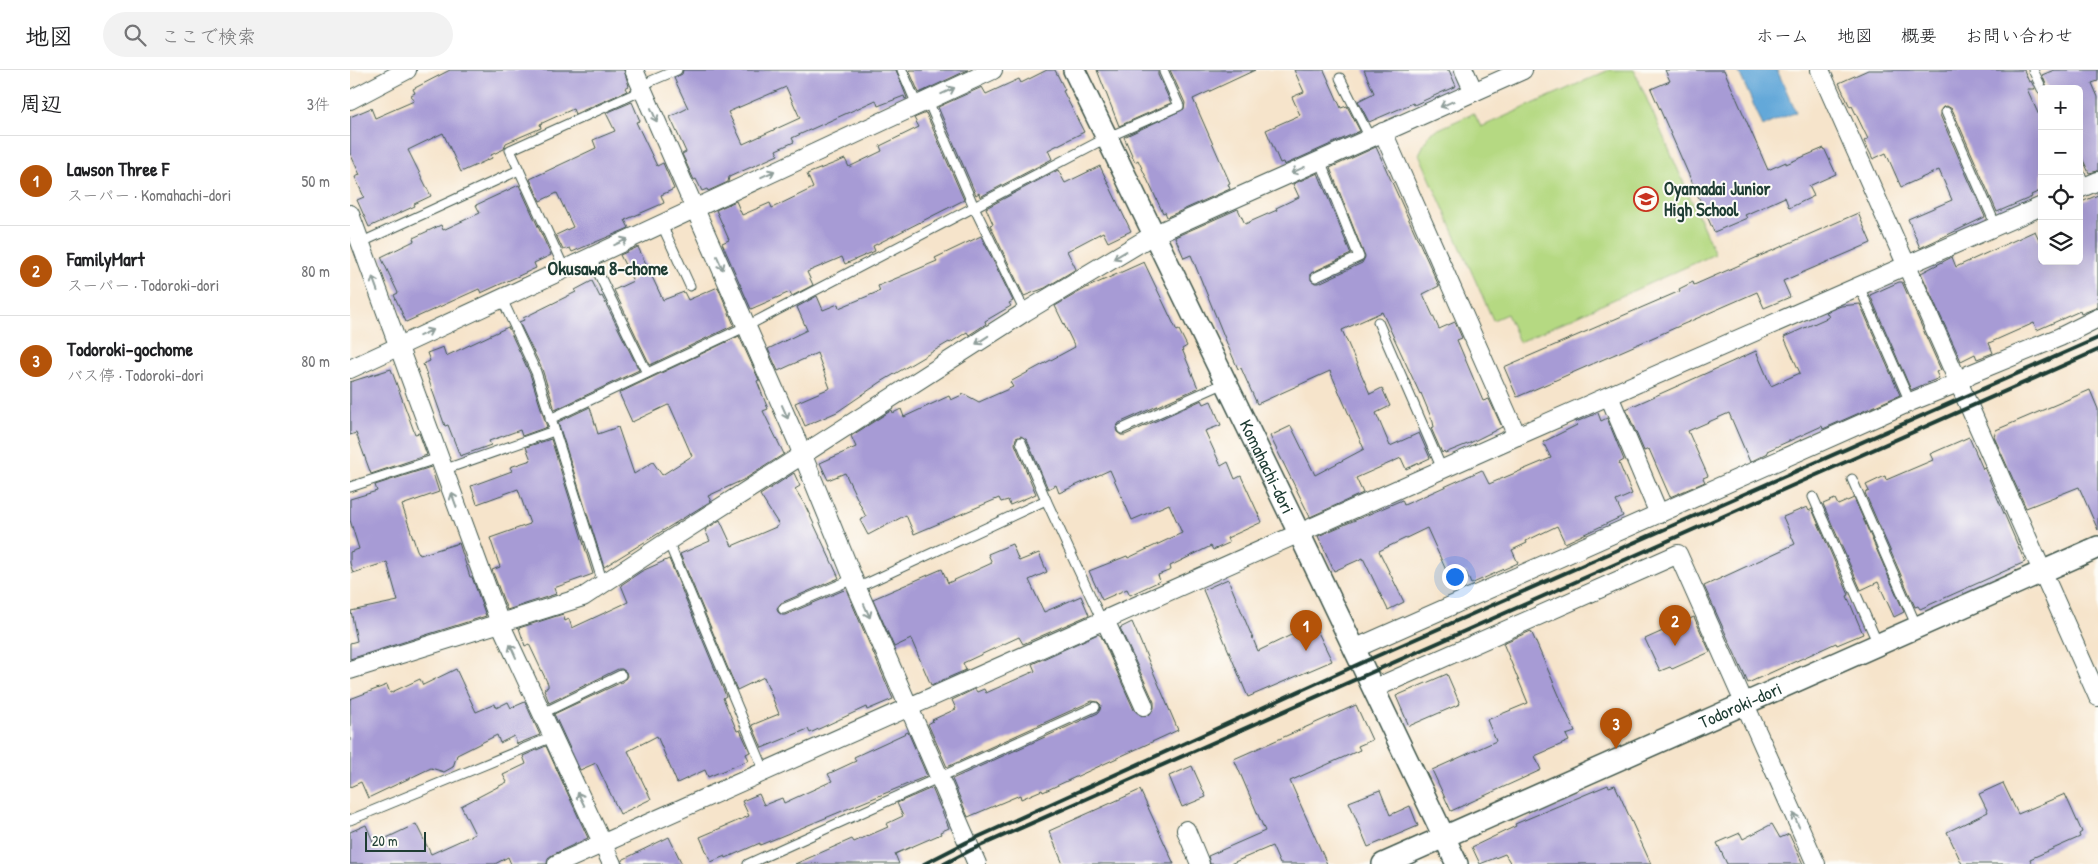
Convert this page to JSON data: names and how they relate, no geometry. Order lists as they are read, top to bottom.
{
  "streets": {
    "street": ["Komahachi-dori", "Todoroki-dori"]
  },
  "crossings": [
    ["Komahachi-dori", "Todoroki-dori"]
  ],
  "districts": ["Okusawa 8-chome"],
  "places": {
    "school or university": ["Oyamadai Junior High School"]
  },
  "scale_bar": "20 m",
  "page": {
    "header": "地図",
    "search": "ここで検索",
    "nav": [
      "ホーム",
      "地図",
      "概要",
      "お問い合わせ"
    ],
    "heading": ["周辺", "3件"],
    "map_buttons": ["+", "−"],
    "list": [
      {
        "mark": "1",
        "name": "Lawson Three F",
        "note": "スーパー · Komahachi-dori",
        "value": "50 m"
      },
      {
        "mark": "2",
        "name": "FamilyMart",
        "note": "スーパー · Todoroki-dori",
        "value": "80 m"
      },
      {
        "mark": "3",
        "name": "Todoroki-gochome",
        "note": "バス停 · Todoroki-dori",
        "value": "80 m"
      }
    ],
    "pins": ["2", "1", "3"],
    "scale": "20 m"
  }
}
